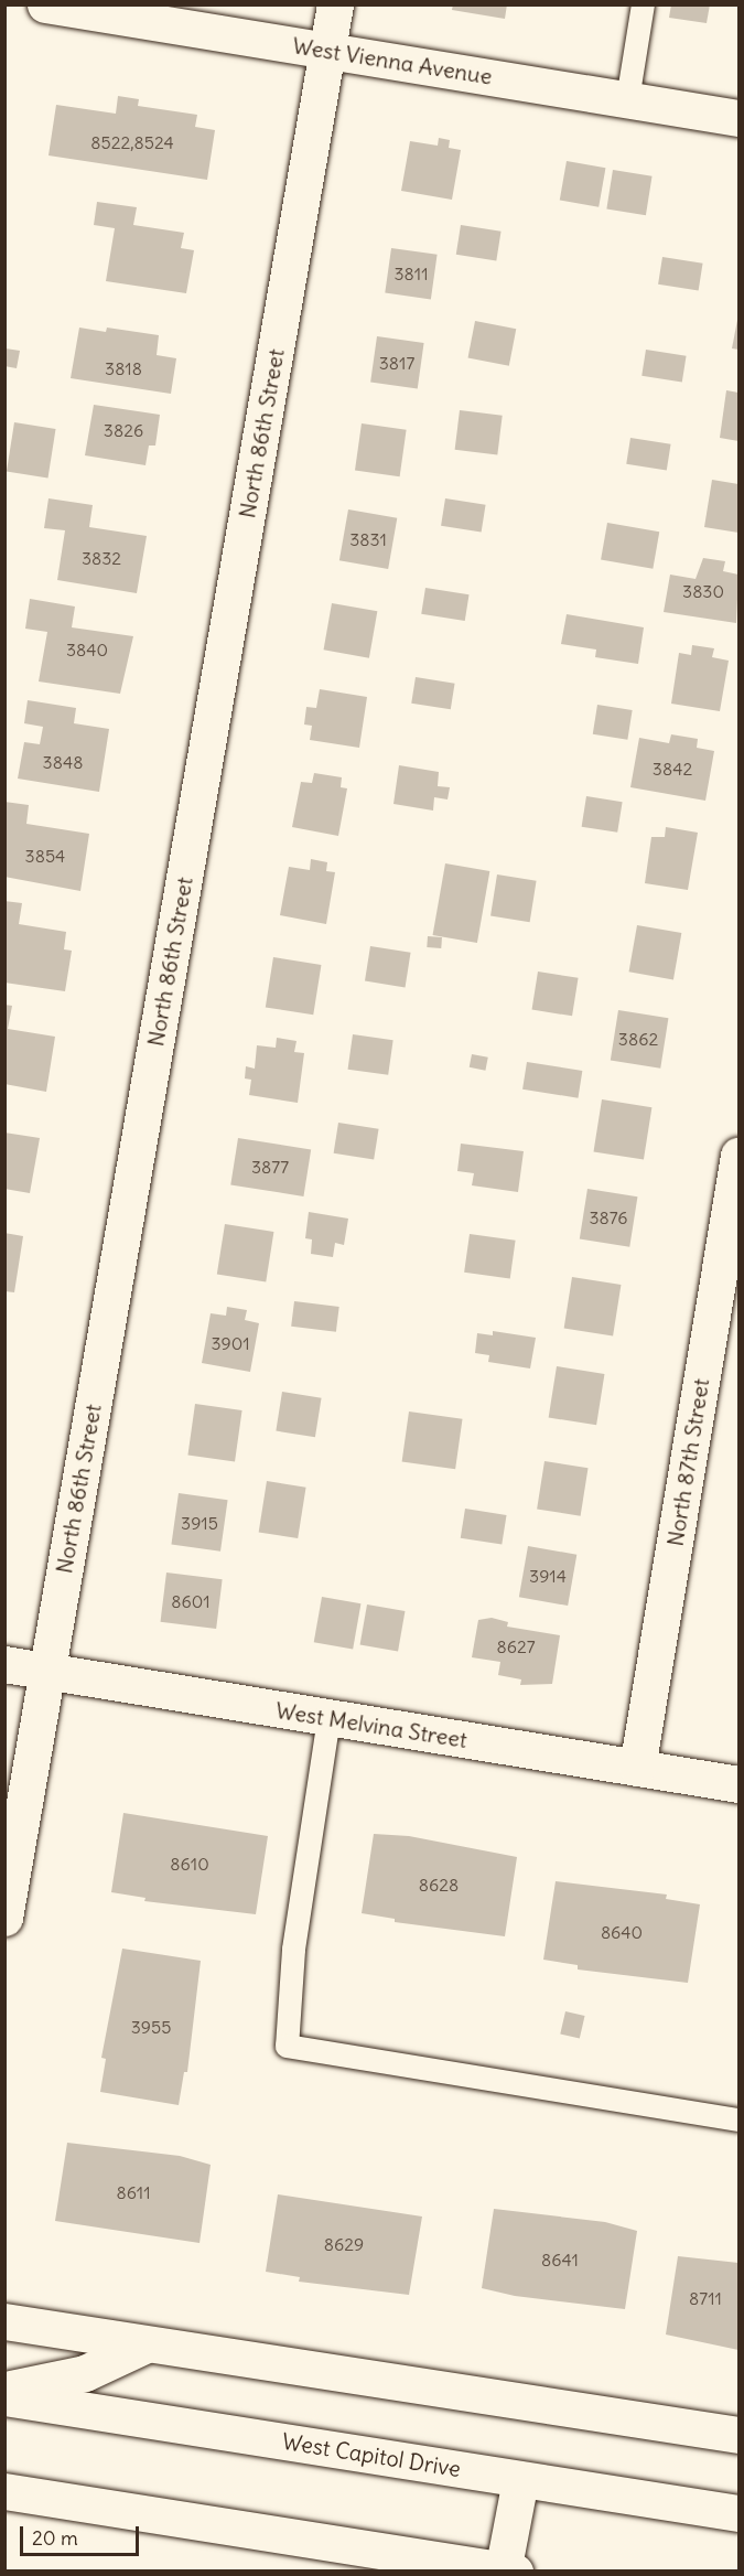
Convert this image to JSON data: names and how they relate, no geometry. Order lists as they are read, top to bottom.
{
  "streets": {
    "street": [
      "West Vienna Avenue",
      "North 86th Street",
      "North 87th Street",
      "West Melvina Street",
      "West Capitol Drive"
    ]
  },
  "crossings": [
    ["West Vienna Avenue", "North 86th Street"],
    ["North 86th Street", "West Melvina Street"],
    ["North 87th Street", "West Melvina Street"]
  ],
  "house_numbers": [
    "8522,8524",
    "3811",
    "3817",
    "3818",
    "3826",
    "3831",
    "3832",
    "3830",
    "3840",
    "3848",
    "3842",
    "3854",
    "3862",
    "3877",
    "3876",
    "3901",
    "3915",
    "3914",
    "8601",
    "8627",
    "8610",
    "8628",
    "8640",
    "3955",
    "8611",
    "8629",
    "8641",
    "8711"
  ],
  "scale_bar": "20 m"
}
